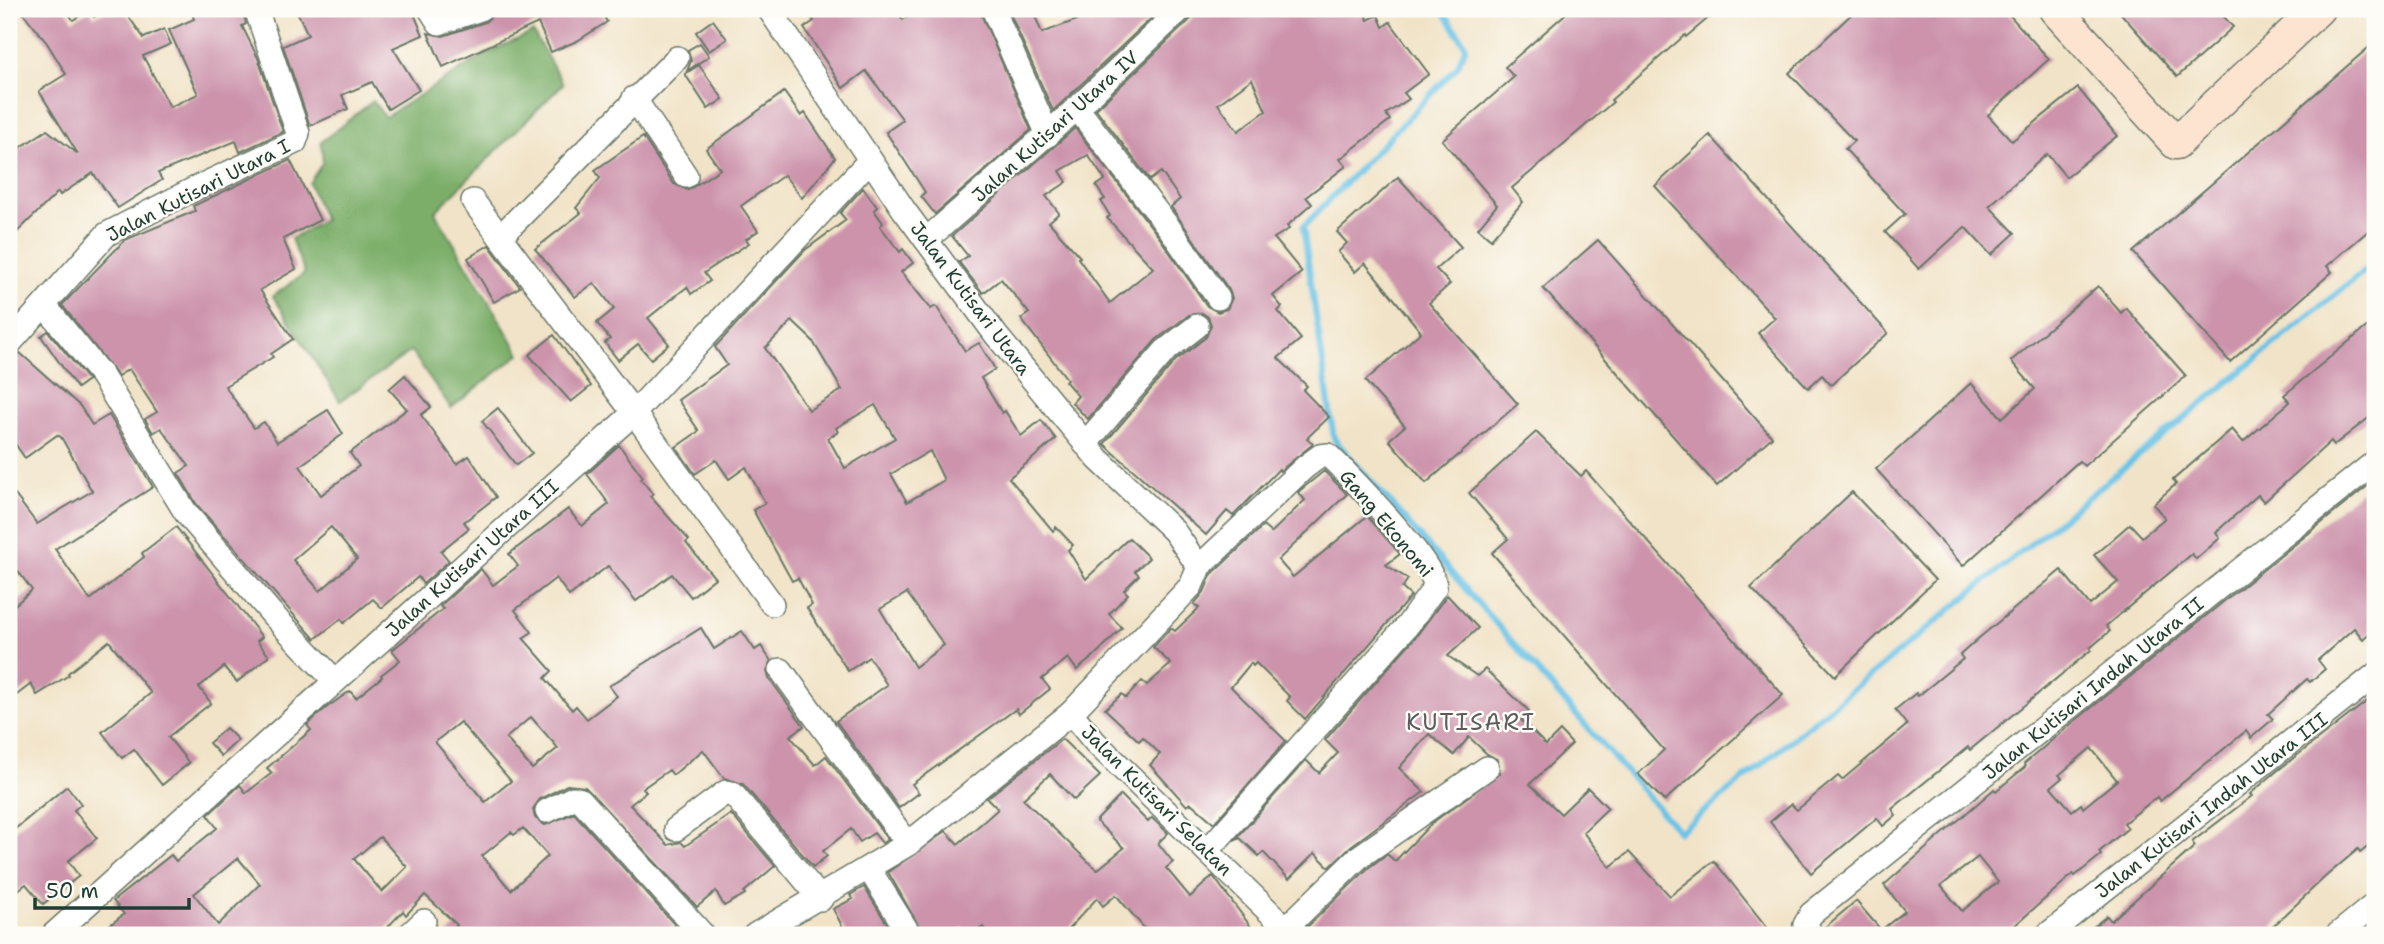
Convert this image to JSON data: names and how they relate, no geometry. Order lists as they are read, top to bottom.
{
  "streets": {
    "street": [
      "Jalan Kutisari Utara IV",
      "Jalan Kutisari Utara I",
      "Jalan Kutisari Utara",
      "Gang Ekonomi",
      "Jalan Kutisari Utara III",
      "Jalan Kutisari Indah Utara II",
      "Jalan Kutisari Selatan",
      "Jalan Kutisari Indah Utara III"
    ]
  },
  "crossings": [
    ["Jalan Kutisari Utara IV", "Jalan Kutisari Utara"],
    ["Jalan Kutisari Utara", "Gang Ekonomi"],
    ["Jalan Kutisari Utara", "Jalan Kutisari Utara III"],
    ["Jalan Kutisari Utara", "Jalan Kutisari Selatan"],
    ["Gang Ekonomi", "Jalan Kutisari Selatan"]
  ],
  "districts": ["KUTISARI"],
  "scale_bar": "50 m"
}
